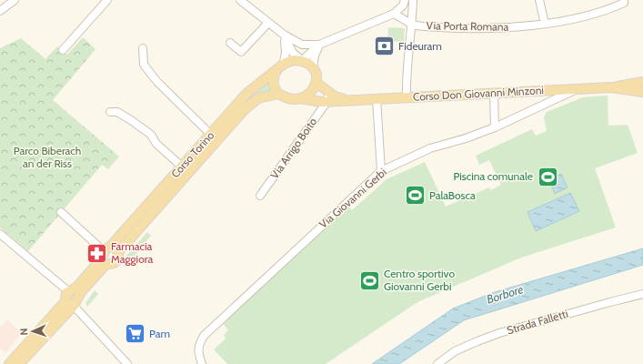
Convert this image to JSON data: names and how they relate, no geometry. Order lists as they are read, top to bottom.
{
  "streets": {
    "main road": ["Corso Don Giovanni Minzoni", "Corso Torino"],
    "street": [
      "Via Porta Romana",
      "Via Arrigo Boito",
      "Via Giovanni Gerbi",
      "Strada Falletti"
    ]
  },
  "crossings": [
    ["Corso Don Giovanni Minzoni", "Via Arrigo Boito"],
    ["Corso Don Giovanni Minzoni", "Corso Torino"],
    ["Corso Don Giovanni Minzoni", "Via Giovanni Gerbi"]
  ],
  "water": ["Borbore"],
  "parks": ["Parco Biberach an der Riss"],
  "places": {
    "bank": ["Fideuram"],
    "sports": ["Piscina comunale", "PalaBosca", "Centro sportivo Giovanni Gerbi"],
    "pharmacy": ["Farmacia Maggiora"],
    "supermarket": ["Pam"]
  },
  "north": "left"
}
